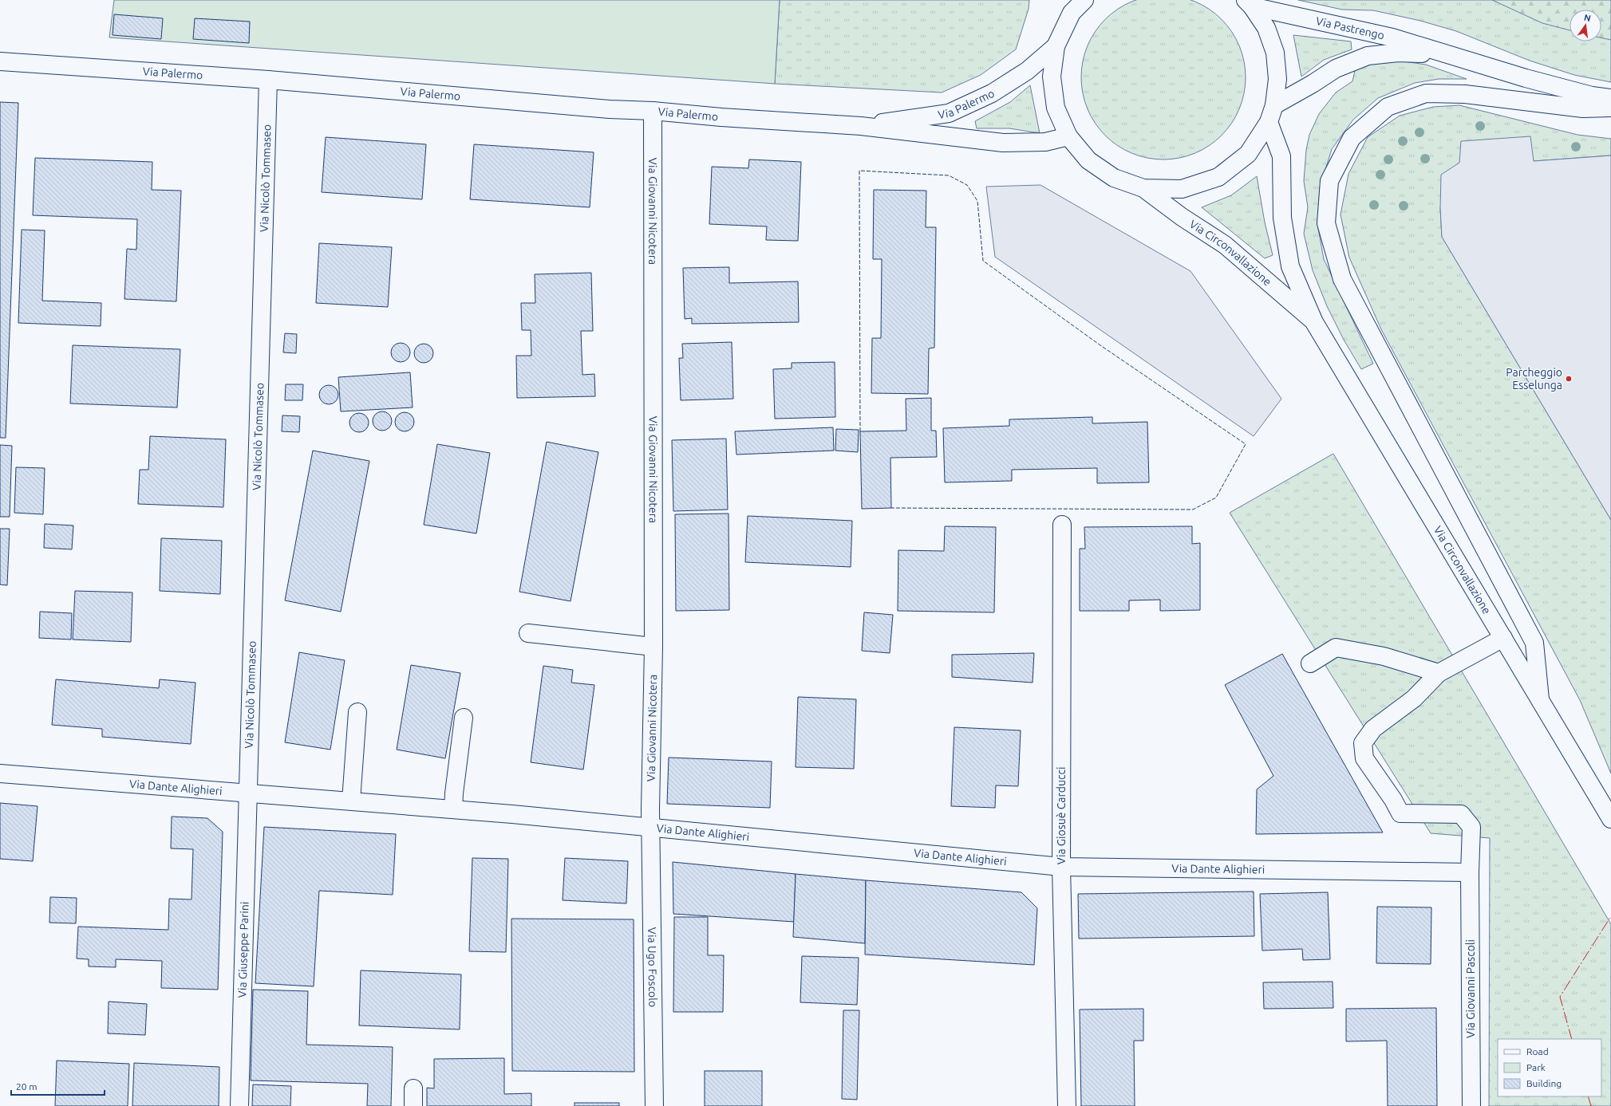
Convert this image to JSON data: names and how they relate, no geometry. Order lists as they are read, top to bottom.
{
  "streets": {
    "street": [
      "Via Pastrengo",
      "Via Palermo",
      "Via Nicolò Tommaseo",
      "Via Giovanni Nicotera",
      "Via Circonvallazione",
      "Via Dante Alighieri",
      "Via Giosuè Carducci",
      "Via Giuseppe Parini",
      "Via Ugo Foscolo",
      "Via Giovanni Pascoli"
    ]
  },
  "crossings": [
    ["Via Palermo", "Via Nicolò Tommaseo"],
    ["Via Palermo", "Via Giovanni Nicotera"],
    ["Via Nicolò Tommaseo", "Via Dante Alighieri"],
    ["Via Nicolò Tommaseo", "Via Giuseppe Parini"],
    ["Via Giovanni Nicotera", "Via Dante Alighieri"],
    ["Via Giovanni Nicotera", "Via Ugo Foscolo"],
    ["Via Dante Alighieri", "Via Giosuè Carducci"],
    ["Via Dante Alighieri", "Via Giuseppe Parini"],
    ["Via Dante Alighieri", "Via Ugo Foscolo"],
    ["Via Dante Alighieri", "Via Giovanni Pascoli"]
  ],
  "places": ["Parcheggio Esselunga"],
  "legend": ["Road", "Park", "Building"],
  "scale_bar": "20 m",
  "north": "top"
}
